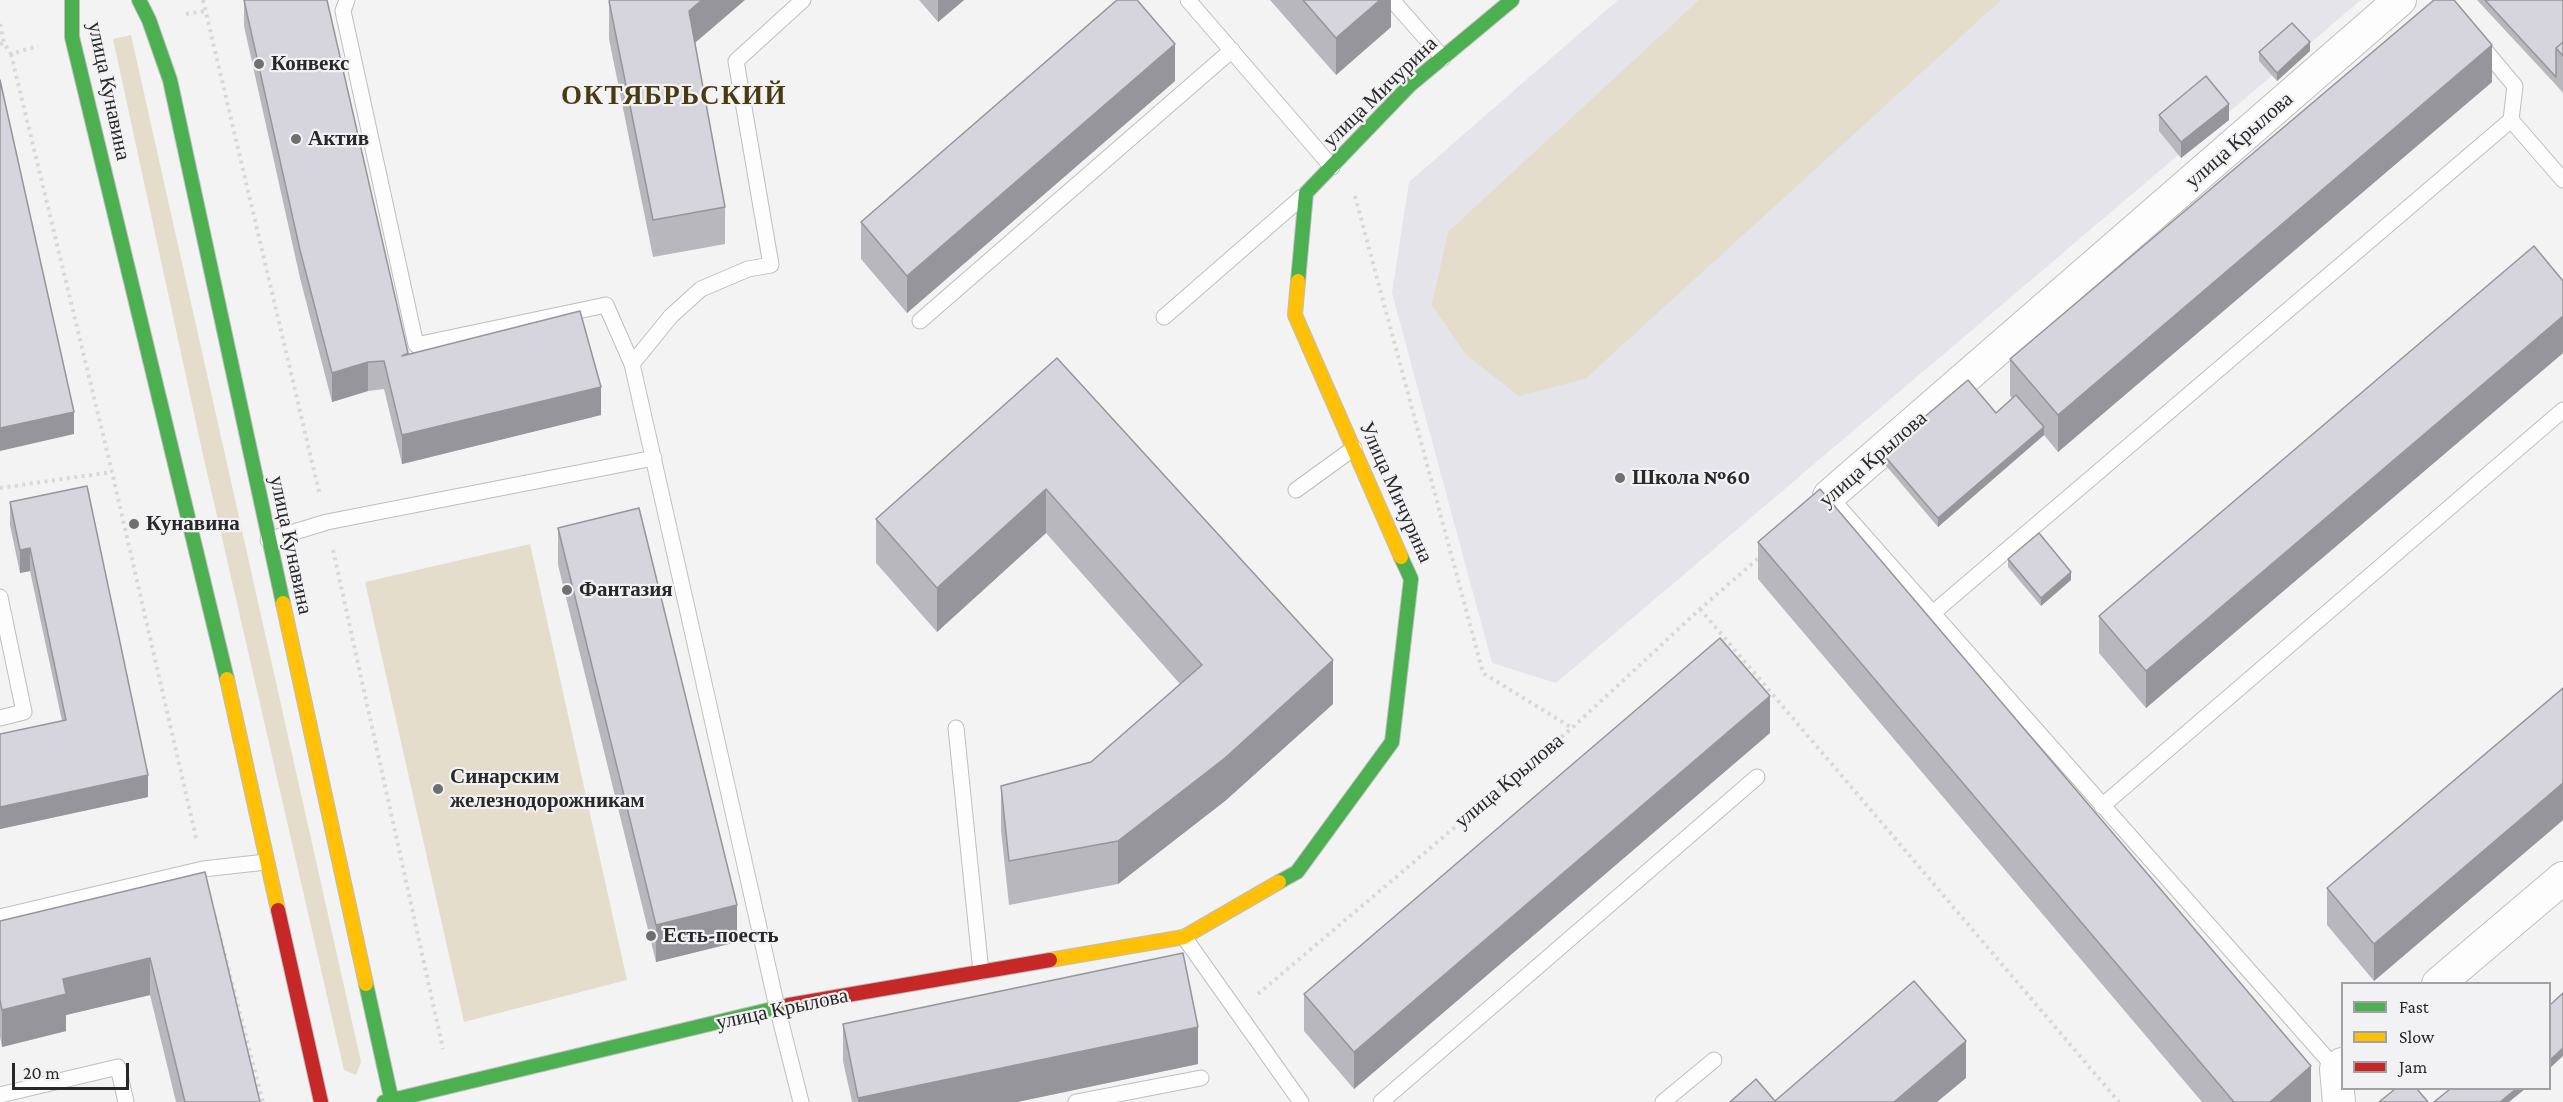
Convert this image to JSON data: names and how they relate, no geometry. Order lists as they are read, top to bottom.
{
  "streets": {
    "street": [
      "улица Кунавина",
      "улица Мичурина",
      "улица Крылова",
      "Улица Мичурина"
    ]
  },
  "crossings": [
    ["улица Кунавина", "улица Крылова"],
    ["улица Мичурина", "Улица Мичурина"],
    ["улица Крылова", "Улица Мичурина"]
  ],
  "districts": ["ОКТЯБРЬСКИЙ"],
  "places": [
    "Конвекс",
    "Актив",
    "Школа №60",
    "Кунавина",
    "Фантазия",
    "Синарским железнодорожникам",
    "Есть-поесть"
  ],
  "legend": ["Fast", "Slow", "Jam"],
  "scale_bar": "20 m"
}
